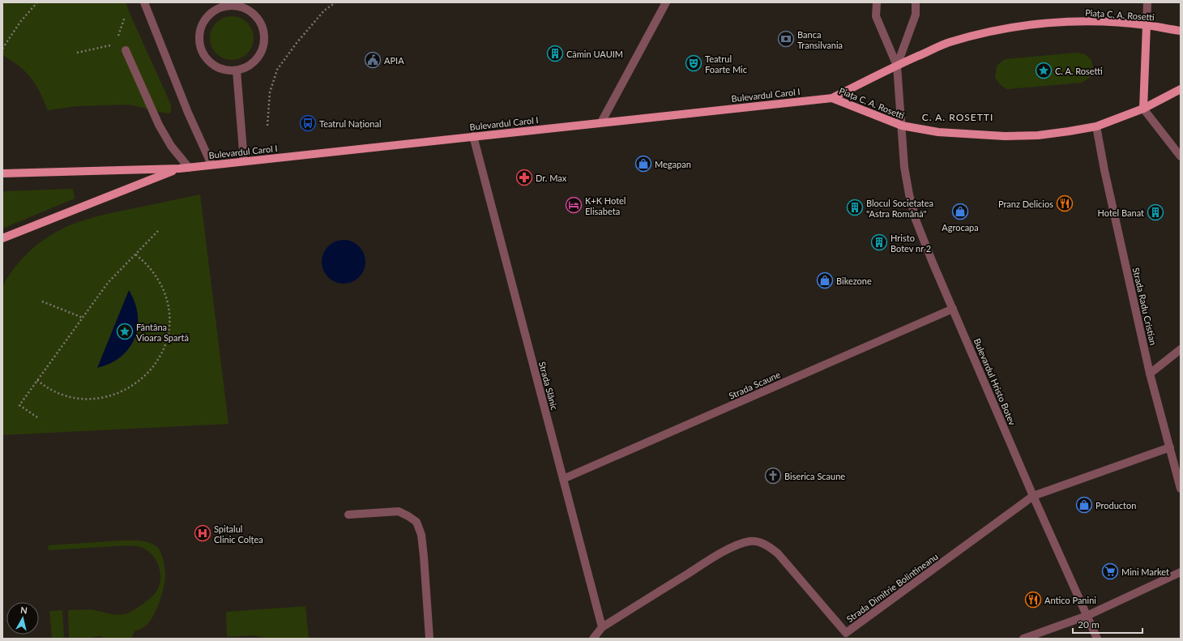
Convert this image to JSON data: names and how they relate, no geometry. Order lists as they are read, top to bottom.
{
  "streets": {
    "main road": ["Piața C. A. Rosetti", "Bulevardul Carol I"],
    "street": [
      "Strada Radu Cristian",
      "Bulevardul Hristo Botev",
      "Strada Scaune",
      "Strada Slănic",
      "Strada Dimitrie Bolintineanu"
    ]
  },
  "crossings": [
    ["Piața C. A. Rosetti", "Bulevardul Carol I"],
    ["Piața C. A. Rosetti", "Strada Radu Cristian"],
    ["Piața C. A. Rosetti", "Bulevardul Hristo Botev"],
    ["Bulevardul Carol I", "Strada Slănic"],
    ["Strada Radu Cristian", "Strada Dimitrie Bolintineanu"],
    ["Bulevardul Hristo Botev", "Strada Scaune"],
    ["Bulevardul Hristo Botev", "Strada Dimitrie Bolintineanu"],
    ["Strada Scaune", "Strada Slănic"],
    ["Strada Slănic", "Strada Dimitrie Bolintineanu"]
  ],
  "districts": ["C. A. ROSETTI"],
  "places": {
    "bank": ["Banca Transilvania"],
    "building": [
      "Cămin UAUIM",
      "Blocul Societatea \"Astra Română\"",
      "Hotel Banat",
      "Hristo Botev nr 2"
    ],
    "public building": ["APIA"],
    "theatre": ["Teatrul Foarte Mic"],
    "place": ["C. A. Rosetti", "Fântâna Vioara Spartă"],
    "bus stop": ["Teatrul Național"],
    "shop": [
      "Megapan",
      "Agrocapa",
      "Bikezone",
      "Producton"
    ],
    "pharmacy": ["Dr. Max"],
    "restaurant": ["Pranz Delicios", "Antico Panini"],
    "hotel": ["K+K Hotel Elisabeta"],
    "church": ["Biserica Scaune"],
    "hospital": ["Spitalul Clinic Colțea"],
    "supermarket": ["Mini Market"]
  },
  "scale_bar": "20 m",
  "north": "top"
}
